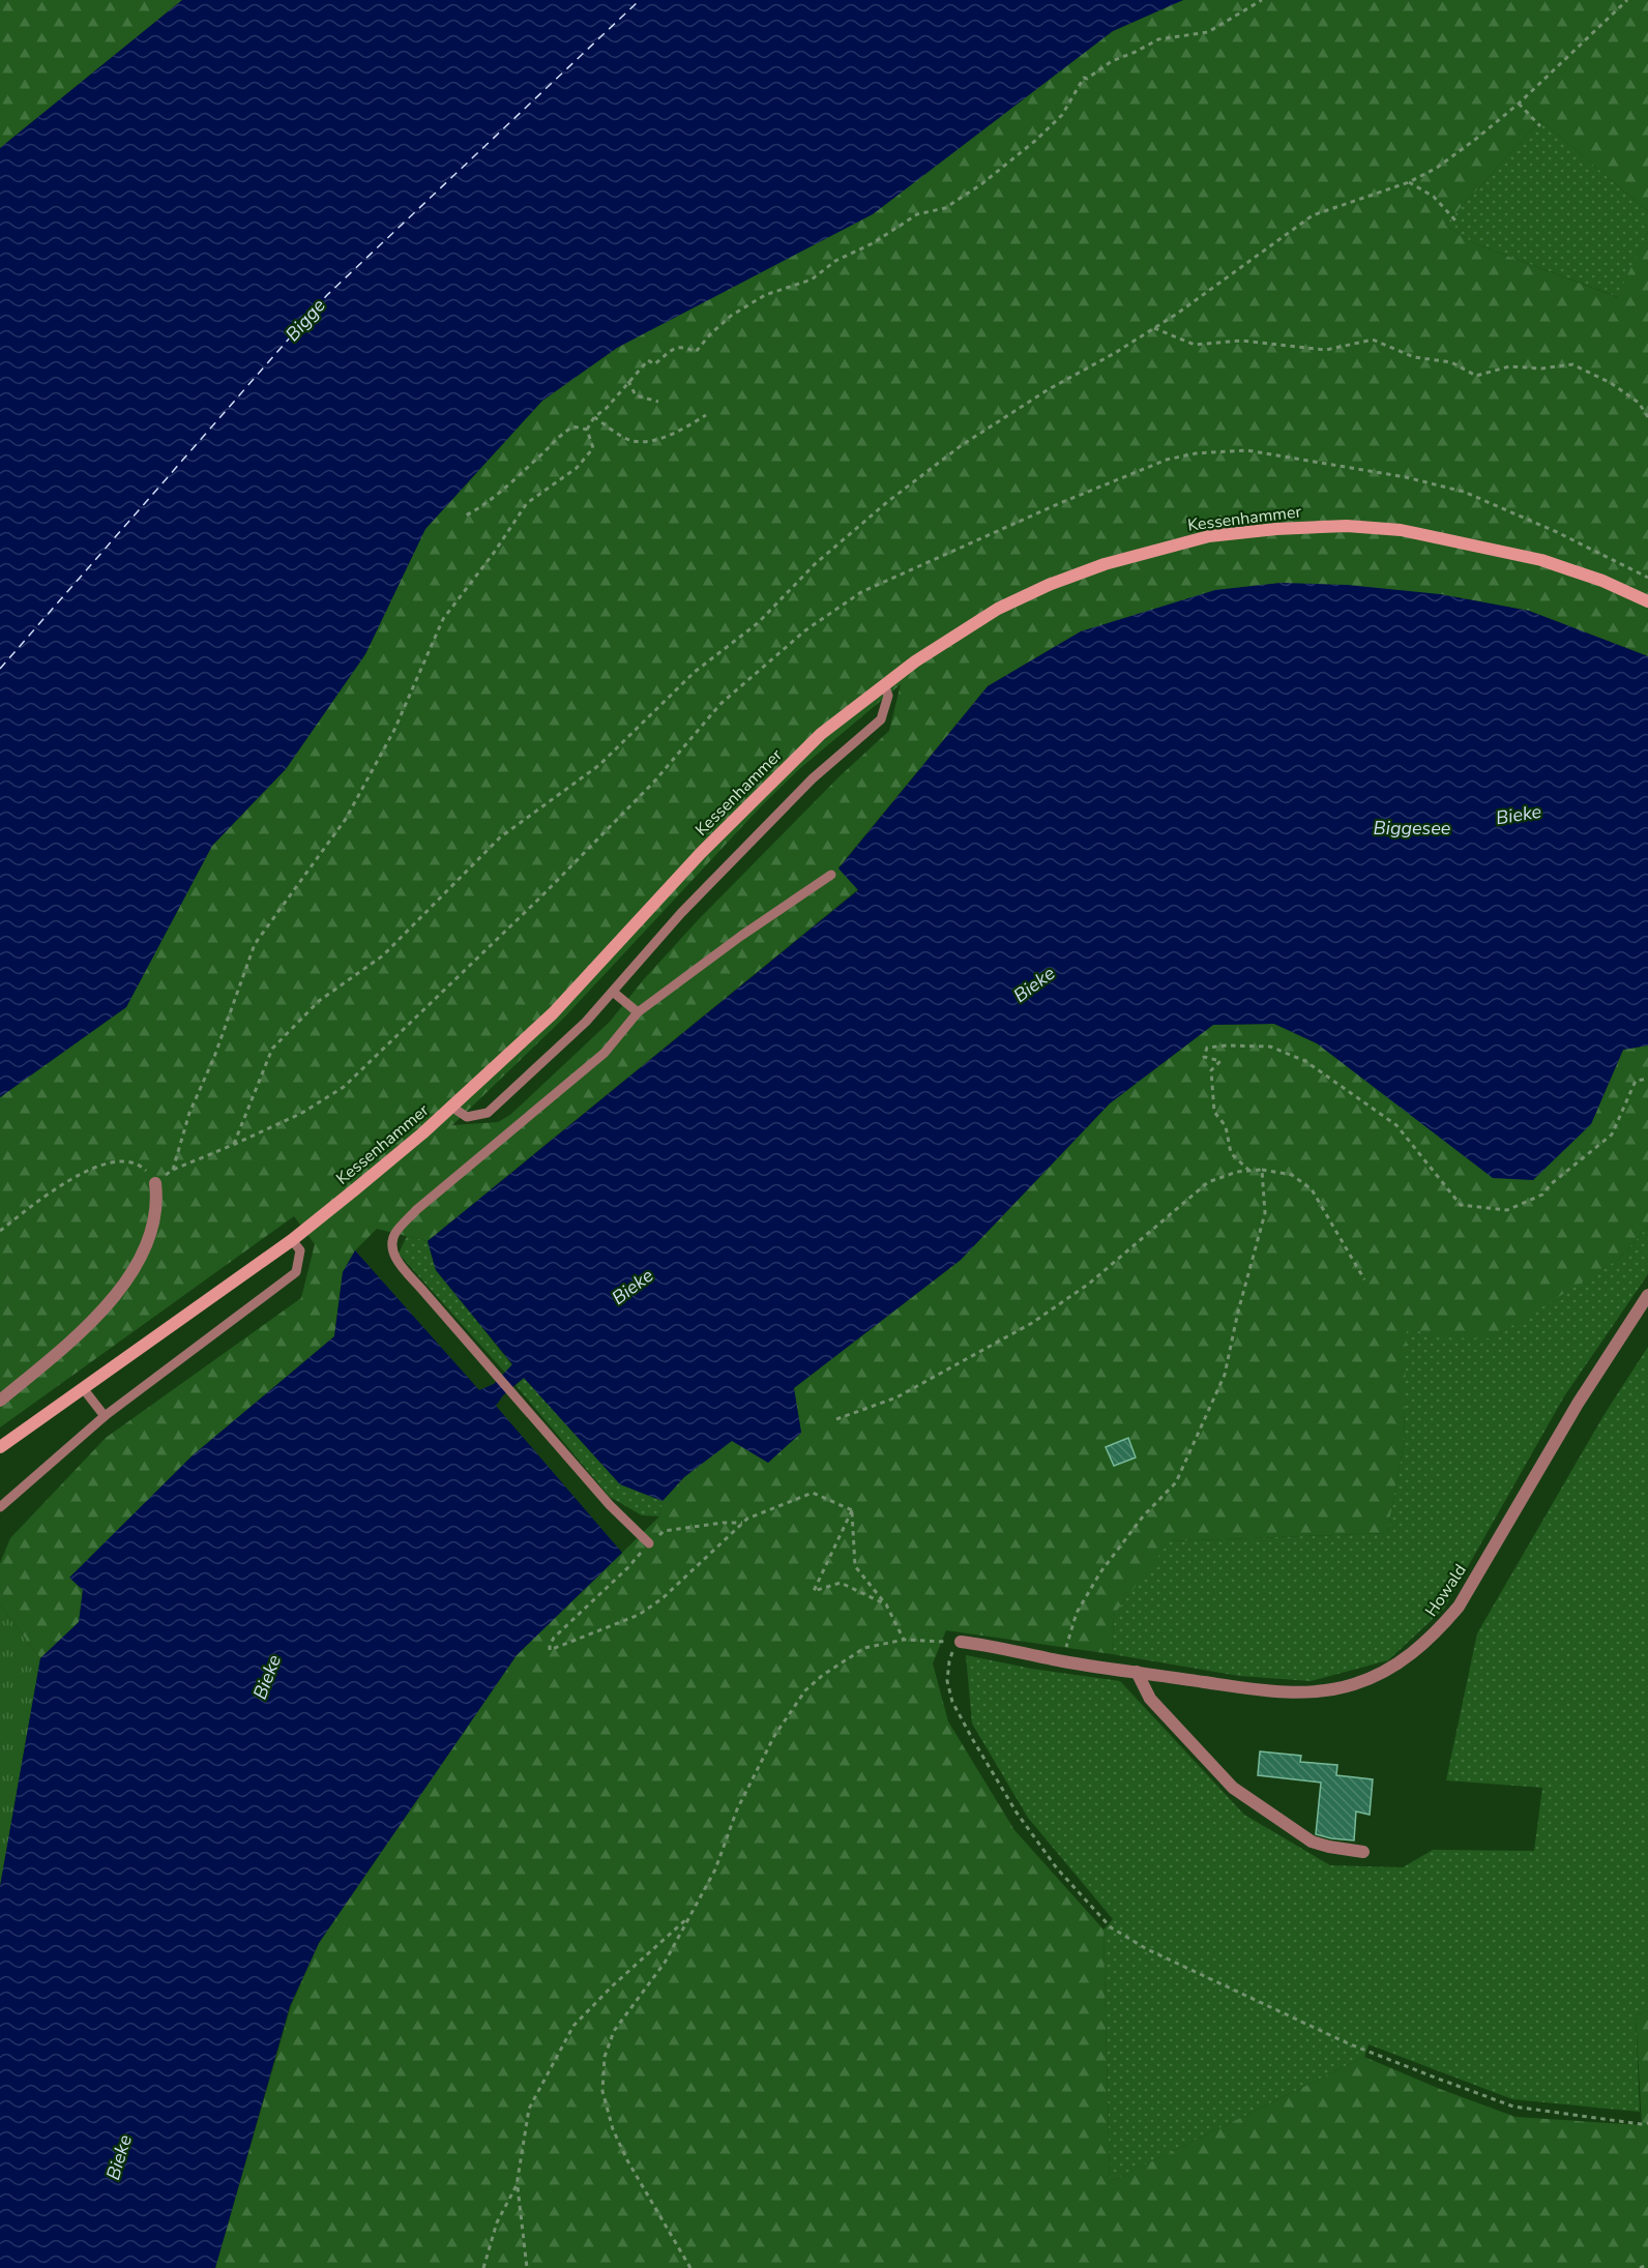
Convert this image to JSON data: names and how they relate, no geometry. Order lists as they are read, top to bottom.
{
  "streets": {
    "main road": ["Kessenhammer"],
    "street": ["Howald"]
  },
  "water": ["Bigge", "Bieke", "Biggesee"]
}
